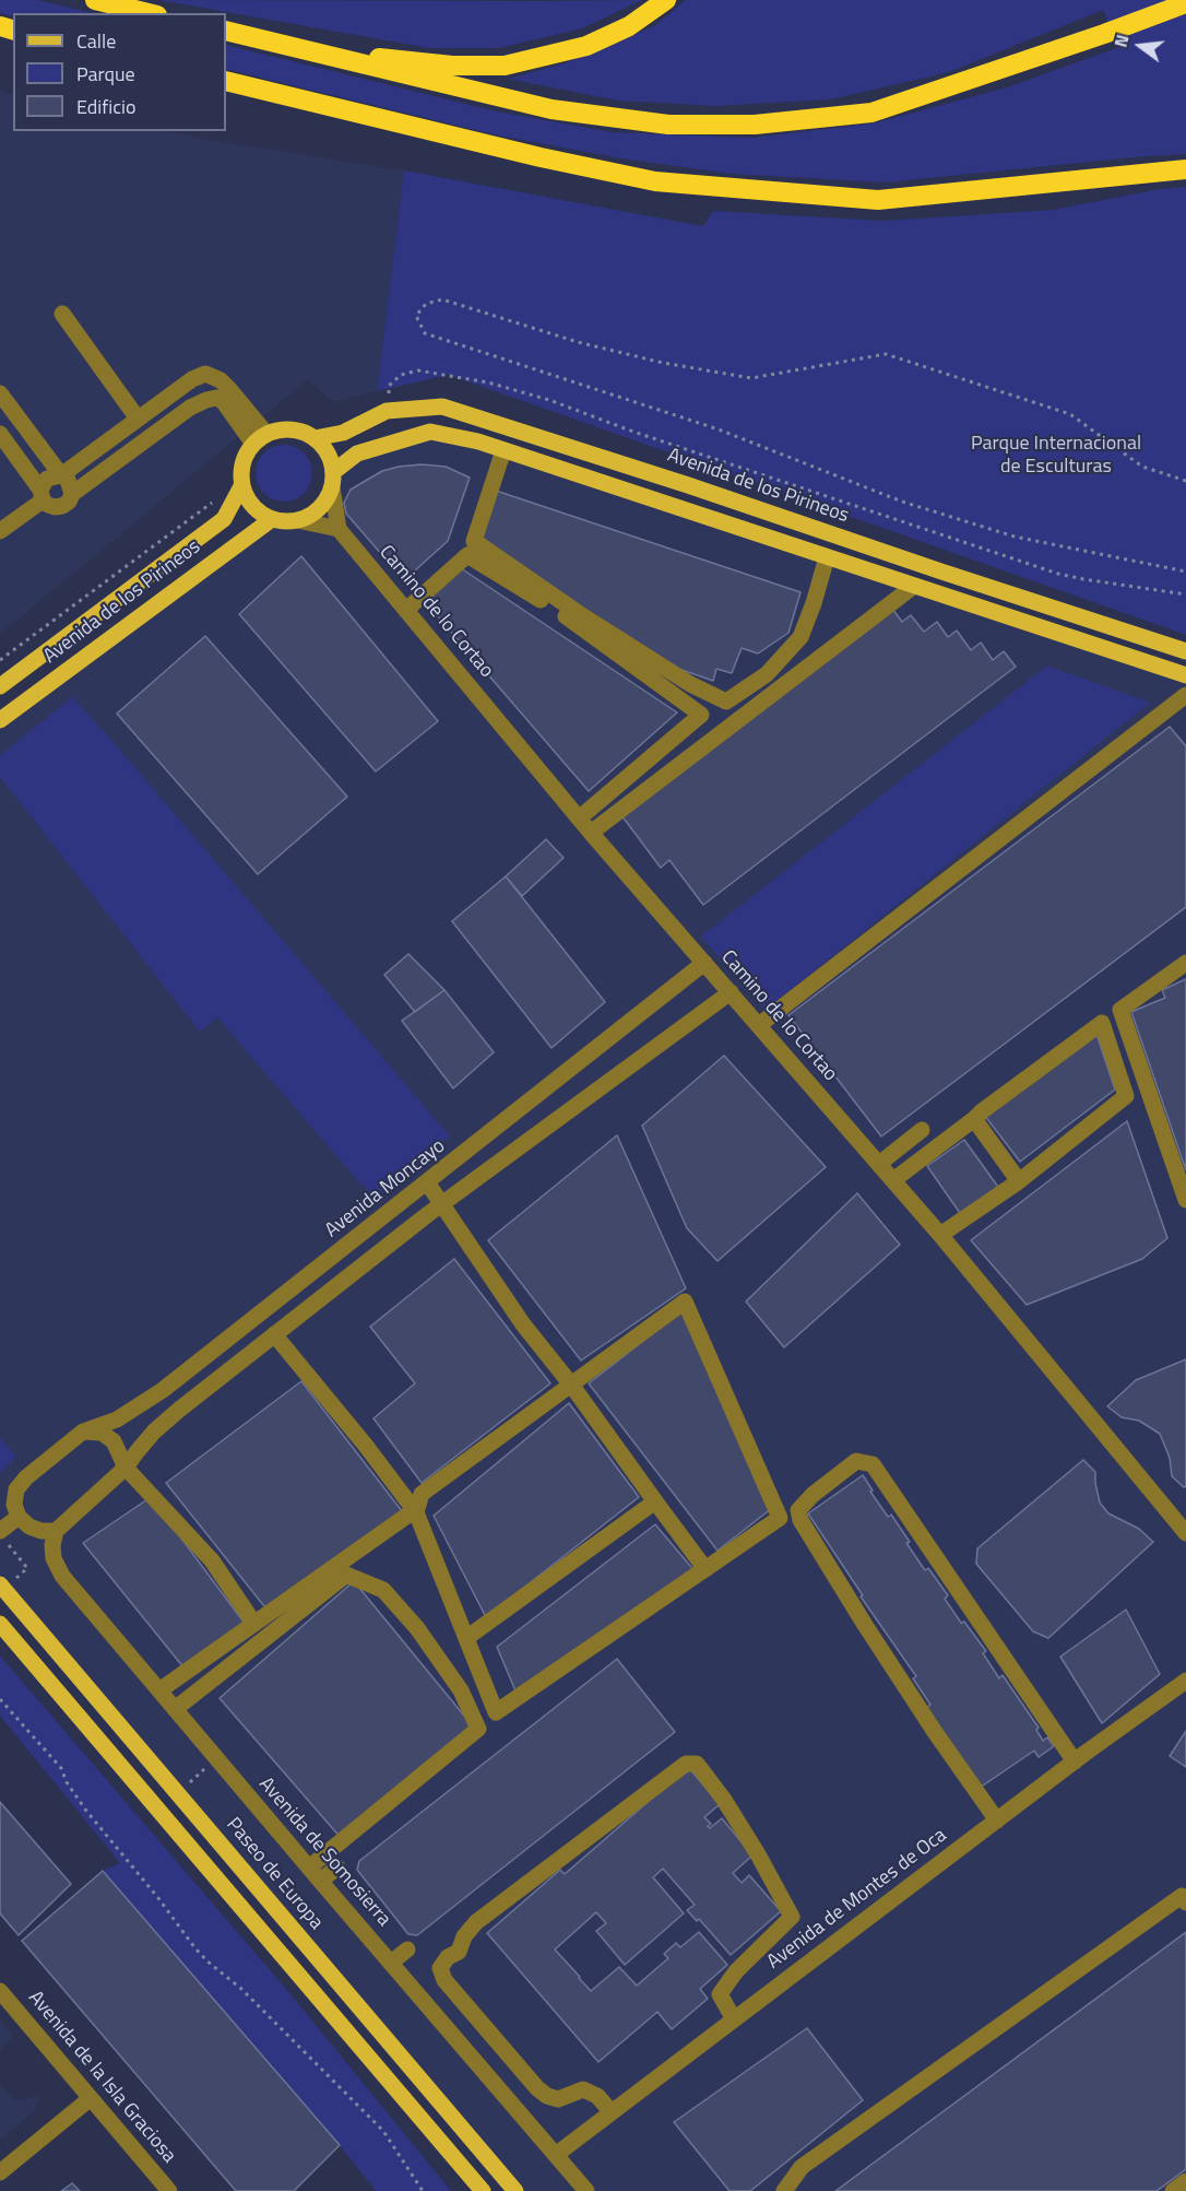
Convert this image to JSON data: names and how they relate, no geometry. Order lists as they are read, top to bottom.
{
  "streets": {
    "main road": ["Avenida de los Pirineos", "Paseo de Europa"],
    "street": [
      "Camino de lo Cortao",
      "Avenida Moncayo",
      "Avenida de Somosierra",
      "Avenida de Montes de Oca",
      "Avenida de la Isla Graciosa"
    ]
  },
  "crossings": [
    ["Camino de lo Cortao", "Avenida Moncayo"],
    ["Avenida de Somosierra", "Avenida de Montes de Oca"]
  ],
  "parks": ["Parque Internacional de Esculturas"],
  "legend": ["Calle", "Parque", "Edificio"],
  "north": "left"
}
